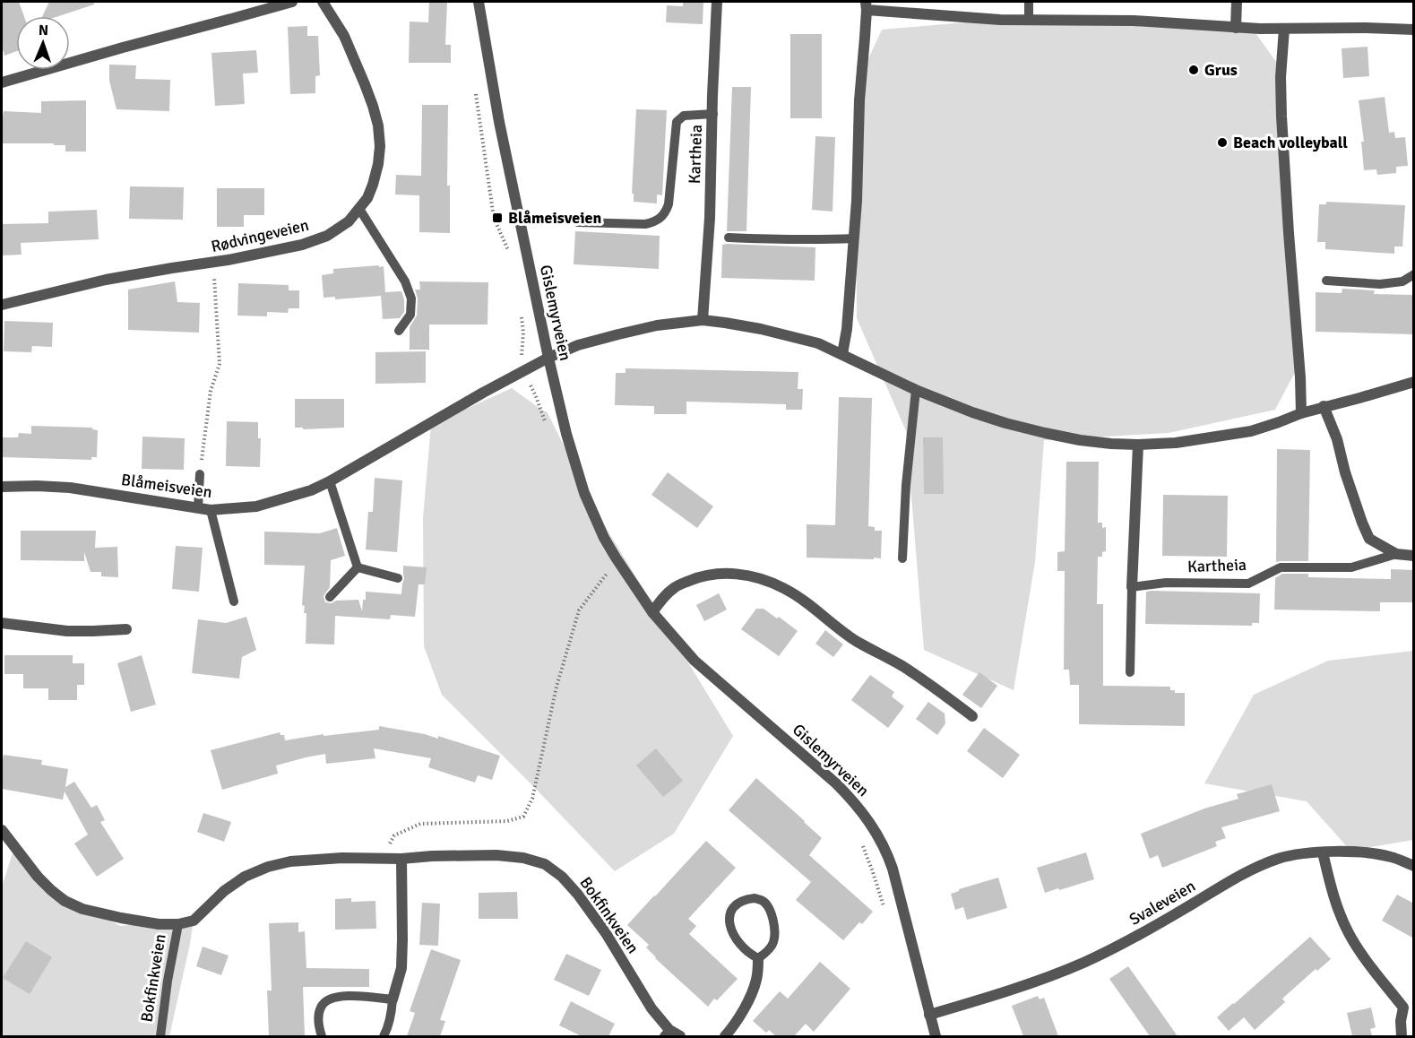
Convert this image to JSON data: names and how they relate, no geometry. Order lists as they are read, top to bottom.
{
  "streets": {
    "street": [
      "Kartheia",
      "Rødvingeveien",
      "Gislemyrveien",
      "Blåmeisveien",
      "Svaleveien",
      "Bokfinkveien"
    ]
  },
  "crossings": [
    ["Gislemyrveien", "Blåmeisveien"],
    ["Gislemyrveien", "Svaleveien"]
  ],
  "places": {
    "other": ["Grus", "Beach volleyball"],
    "transit": ["Blåmeisveien"]
  },
  "north": "top"
}
